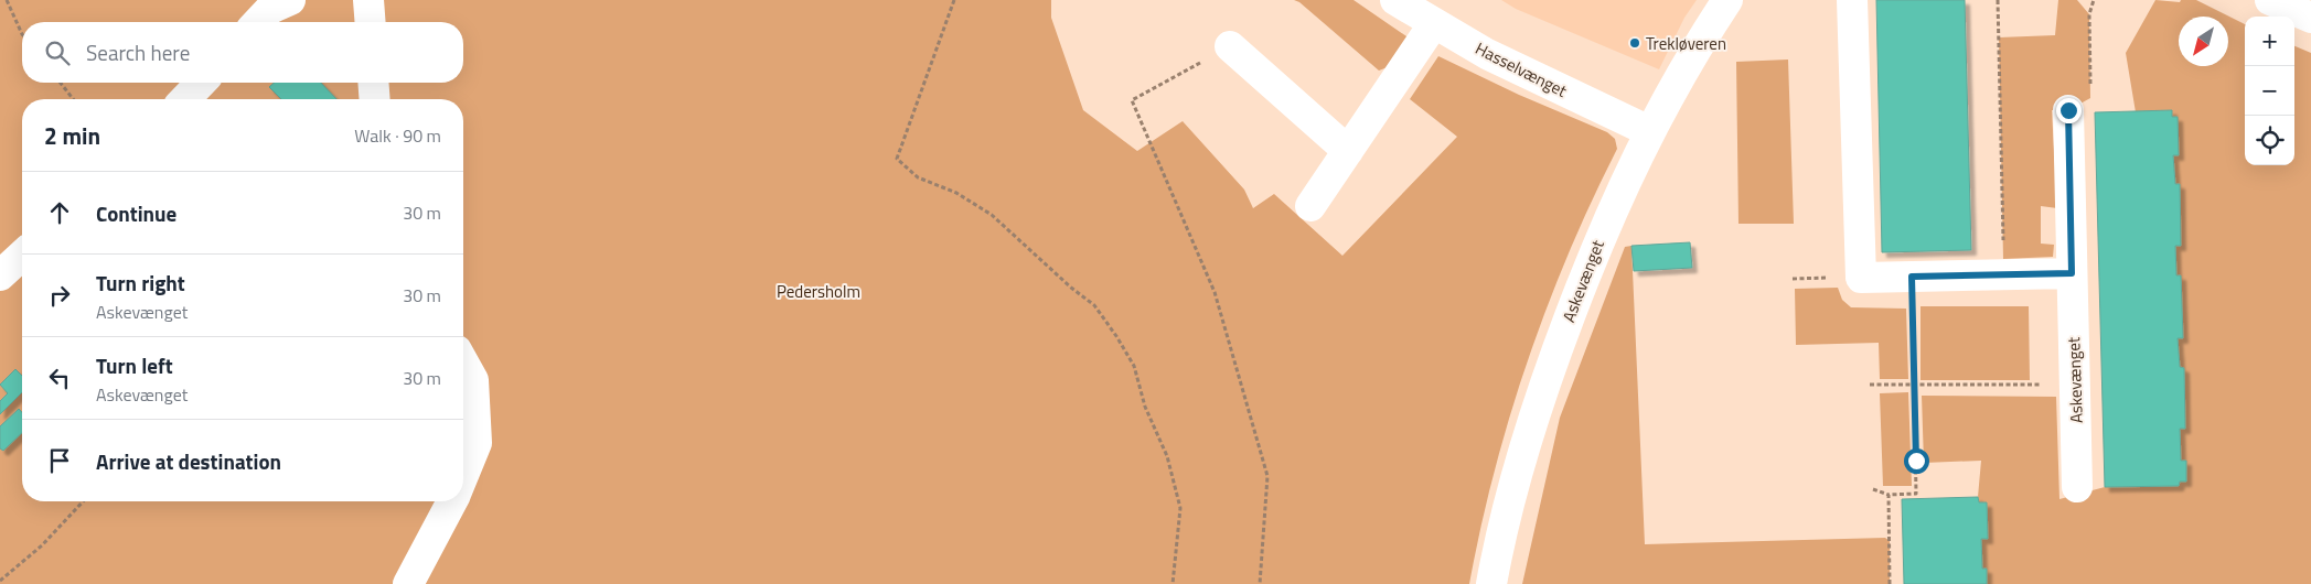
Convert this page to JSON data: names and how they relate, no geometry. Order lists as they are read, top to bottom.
{
  "streets": {
    "street": ["Hasselvænget", "Askevænget"]
  },
  "crossings": [
    ["Hasselvænget", "Askevænget"]
  ],
  "parks": ["Pedersholm"],
  "places": ["Trekløveren"],
  "north": "bottom left",
  "page": {
    "map_buttons": ["+", "−"],
    "search": "Search here",
    "heading": ["2 min", "Walk · 90 m"],
    "list": [
      ["Continue", "30 m"],
      ["Turn right", "Askevænget", "30 m"],
      ["Turn left", "Askevænget", "30 m"],
      "Arrive at destination"
    ]
  }
}
